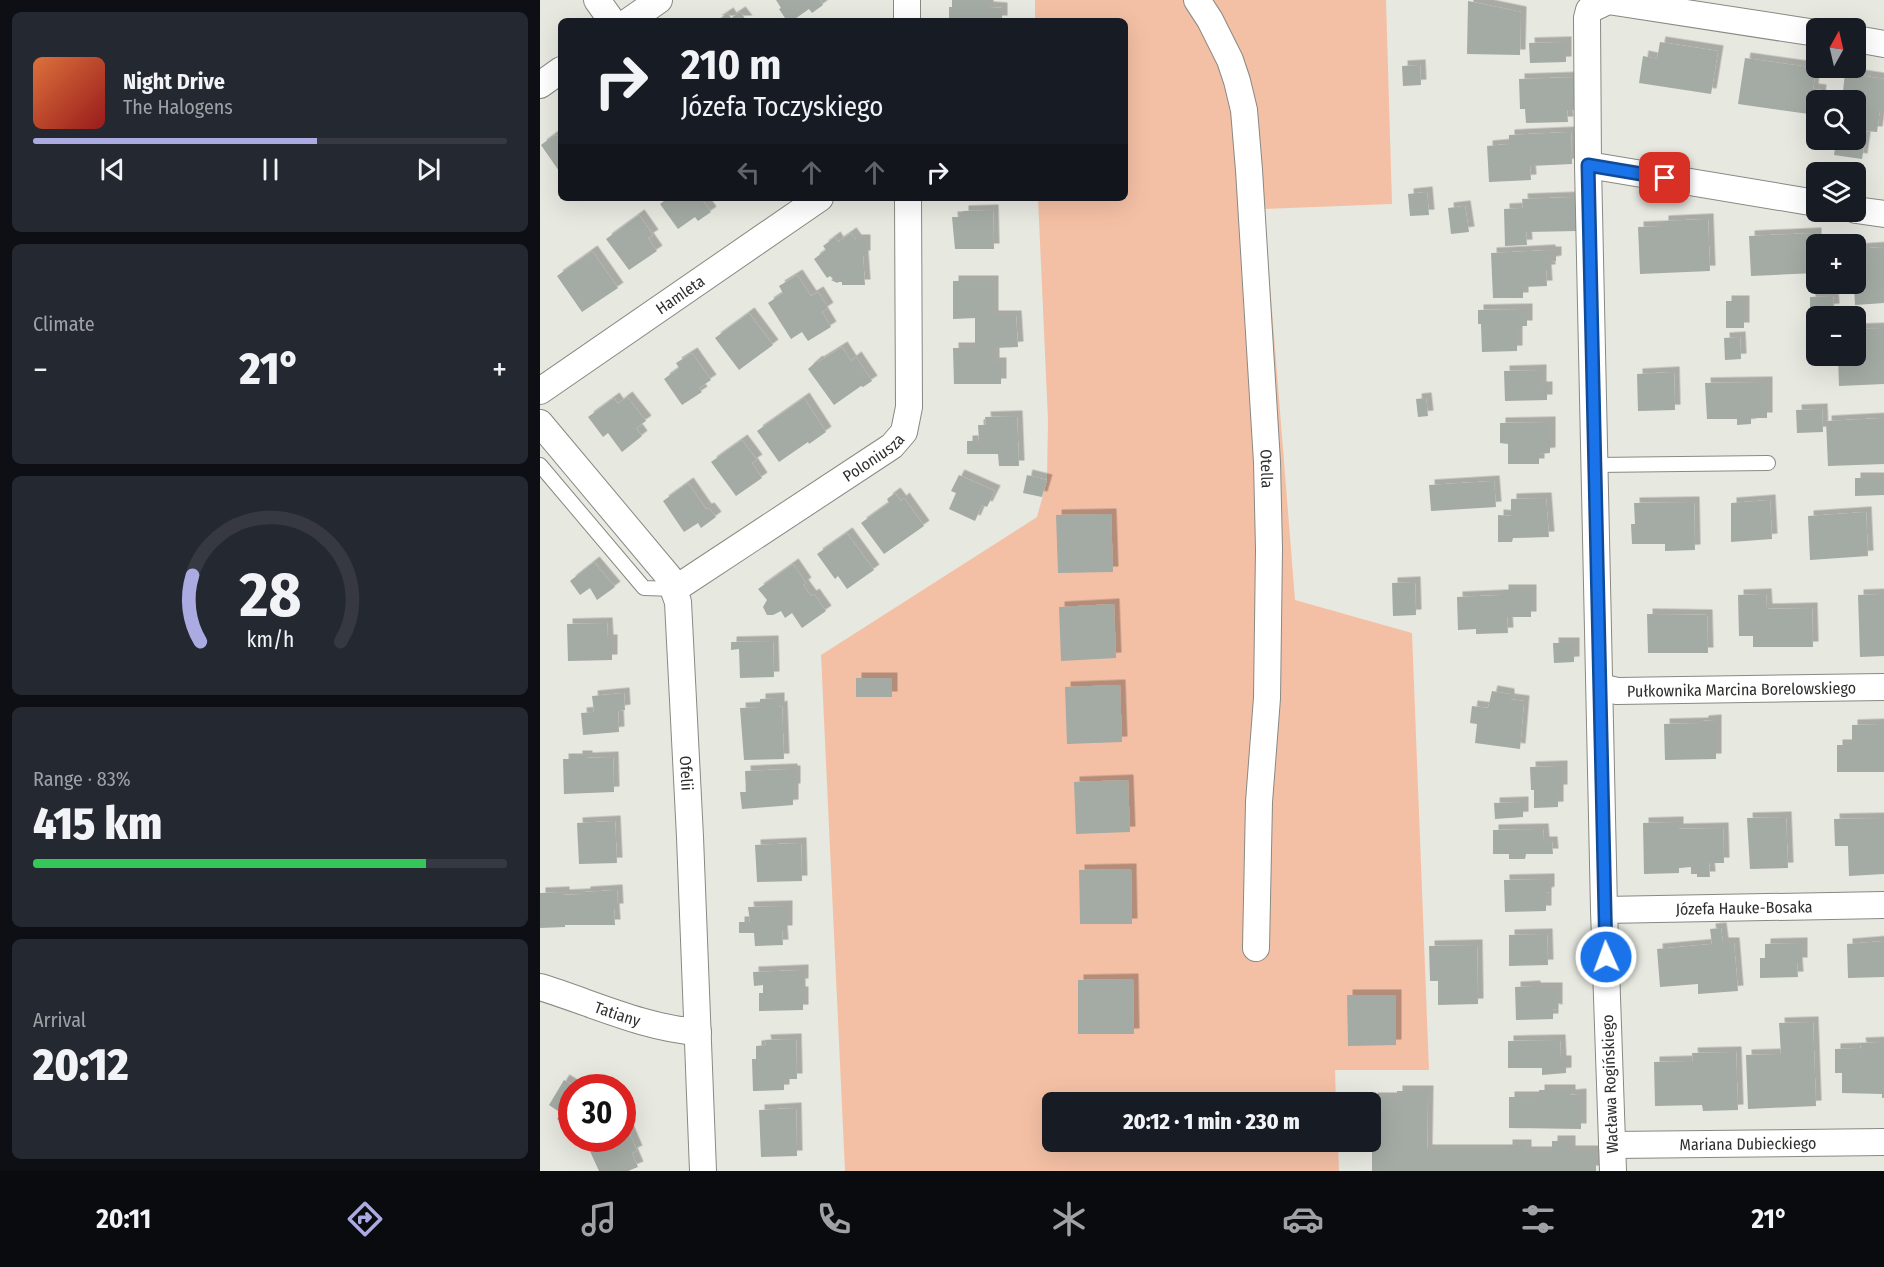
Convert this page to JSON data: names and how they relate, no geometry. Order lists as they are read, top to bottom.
{
  "streets": {
    "street": [
      "Hamleta",
      "Poloniusza",
      "Otella",
      "Pułkownika Marcina Borelowskiego",
      "Ofelii",
      "Józefa Hauke-Bosaka",
      "Tatiany",
      "Wacława Rogińskiego",
      "Mariana Dubieckiego"
    ]
  },
  "crossings": [
    ["Poloniusza", "Ofelii"],
    ["Pułkownika Marcina Borelowskiego", "Wacława Rogińskiego"],
    ["Ofelii", "Tatiany"],
    ["Józefa Hauke-Bosaka", "Wacława Rogińskiego"],
    ["Wacława Rogińskiego", "Mariana Dubieckiego"]
  ],
  "north": "top",
  "page": {
    "map_buttons": ["+", "−"],
    "turn": ["210 m", "Józefa Toczyskiego"],
    "song": ["Night Drive", "The Halogens"],
    "tile": [
      "Climate",
      ["Range · 83%", "415 km"],
      ["Arrival", "20:12"]
    ],
    "heat": ["−", "21°", "+"],
    "limit": "30",
    "trip": "20:12 · 1 min · 230 m",
    "tabs": ["20:11", "21°"],
    "gauge": ["28", "km/h"]
  }
}
